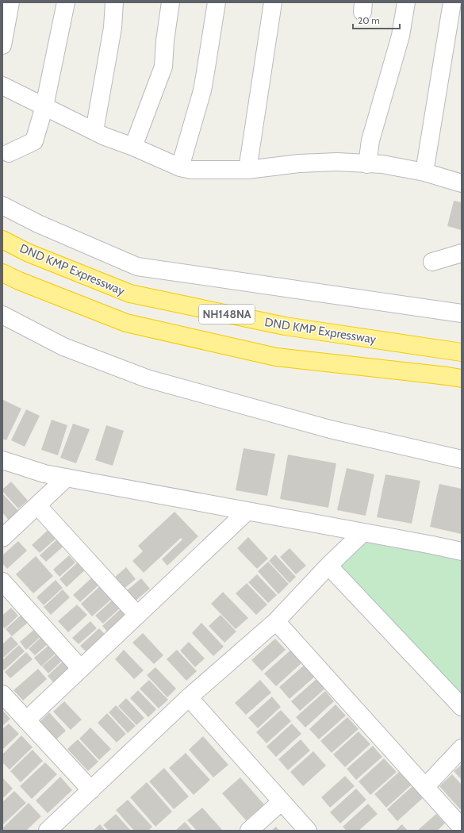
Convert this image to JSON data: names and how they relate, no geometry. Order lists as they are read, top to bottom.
{
  "streets": {
    "highway": ["DND KMP Expressway", "NH148NA"]
  },
  "scale_bar": "20 m"
}
